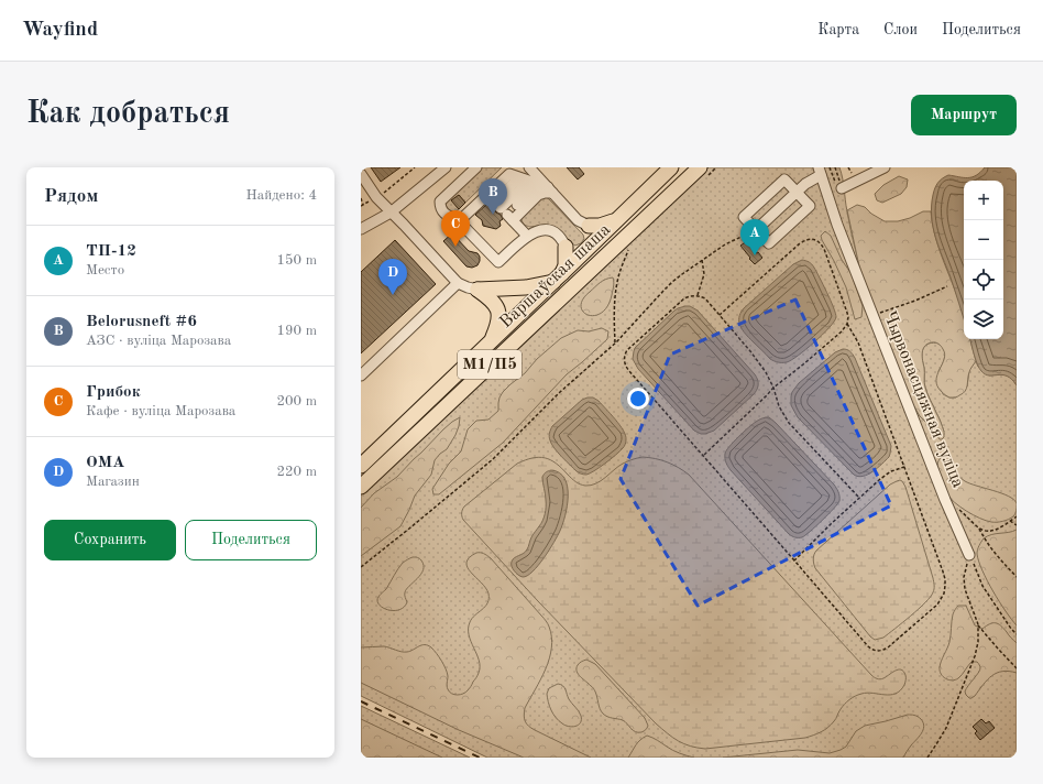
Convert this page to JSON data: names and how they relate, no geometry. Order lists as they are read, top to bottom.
{
  "streets": {
    "highway": ["Варшаўская шаша", "М1/П5"],
    "street": ["Чырвонасцяжная вуліца"]
  },
  "page": {
    "header": "Wayfind",
    "nav": ["Карта", "Слои", "Поделиться"],
    "buttons": [
      "Маршрут",
      ["Сохранить", "Поделиться"]
    ],
    "title": "Как добраться",
    "heading": ["Рядом", "Найдено: 4"],
    "pins": [
      "B",
      "C",
      "A",
      "D"
    ],
    "map_buttons": ["+", "−"],
    "list": [
      {
        "mark": "A",
        "name": "ТП-12",
        "note": "Место",
        "value": "150 m"
      },
      {
        "mark": "B",
        "name": "Belorusneft #6",
        "note": "АЗС · вуліца Марозава",
        "value": "190 m"
      },
      {
        "mark": "C",
        "name": "Грибок",
        "note": "Кафе · вуліца Марозава",
        "value": "200 m"
      },
      {
        "mark": "D",
        "name": "ОМА",
        "note": "Магазин",
        "value": "220 m"
      }
    ]
  }
}
